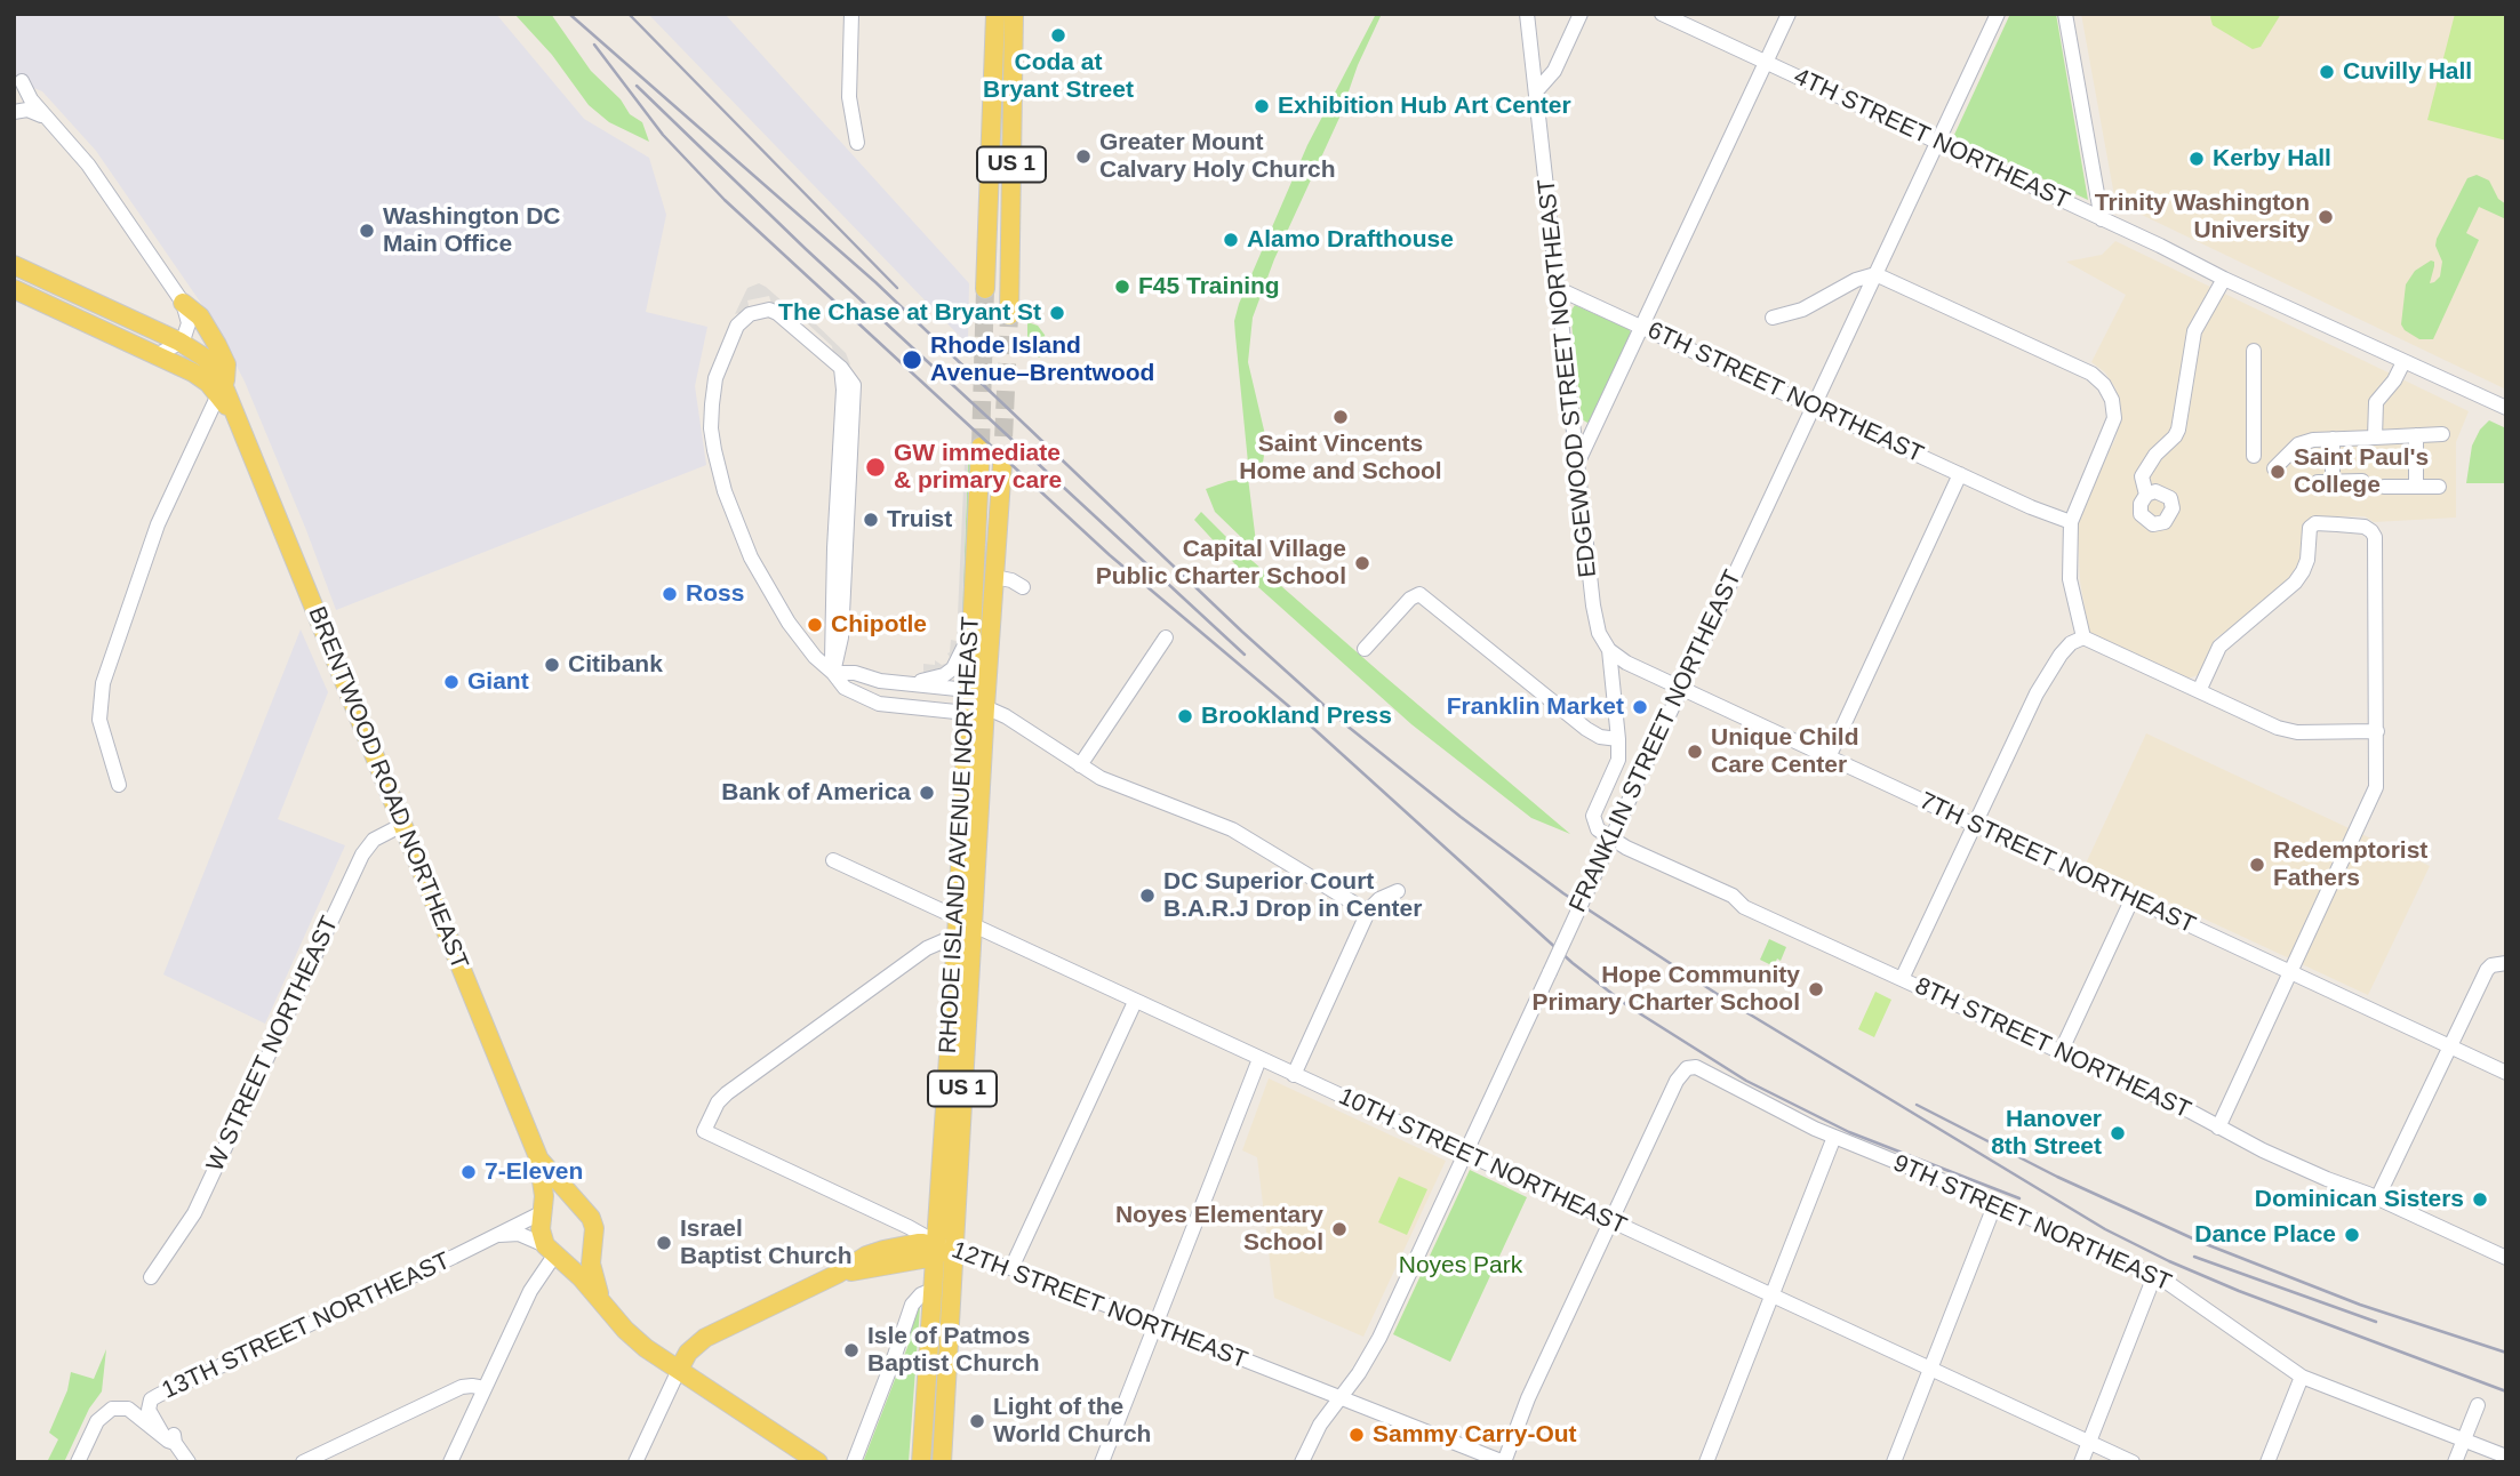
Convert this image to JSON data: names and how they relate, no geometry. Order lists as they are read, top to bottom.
{
  "streets": {
    "main road": ["US 1", "BRENTWOOD ROAD NORTHEAST", "RHODE ISLAND AVENUE NORTHEAST"],
    "street": [
      "4TH STREET NORTHEAST",
      "EDGEWOOD STREET NORTHEAST",
      "6TH STREET NORTHEAST",
      "FRANKLIN STREET NORTHEAST",
      "7TH STREET NORTHEAST",
      "W STREET NORTHEAST",
      "8TH STREET NORTHEAST",
      "10TH STREET NORTHEAST",
      "9TH STREET NORTHEAST",
      "12TH STREET NORTHEAST",
      "13TH STREET NORTHEAST"
    ]
  },
  "crossings": [
    ["4TH STREET NORTHEAST", "FRANKLIN STREET NORTHEAST"],
    ["EDGEWOOD STREET NORTHEAST", "6TH STREET NORTHEAST"],
    ["EDGEWOOD STREET NORTHEAST", "7TH STREET NORTHEAST"],
    ["EDGEWOOD STREET NORTHEAST", "8TH STREET NORTHEAST"],
    ["6TH STREET NORTHEAST", "FRANKLIN STREET NORTHEAST"],
    ["FRANKLIN STREET NORTHEAST", "7TH STREET NORTHEAST"],
    ["FRANKLIN STREET NORTHEAST", "10TH STREET NORTHEAST"],
    ["FRANKLIN STREET NORTHEAST", "12TH STREET NORTHEAST"],
    ["BRENTWOOD ROAD NORTHEAST", "W STREET NORTHEAST"],
    ["BRENTWOOD ROAD NORTHEAST", "13TH STREET NORTHEAST"],
    ["RHODE ISLAND AVENUE NORTHEAST", "10TH STREET NORTHEAST"],
    ["RHODE ISLAND AVENUE NORTHEAST", "12TH STREET NORTHEAST"],
    ["10TH STREET NORTHEAST", "9TH STREET NORTHEAST"],
    ["10TH STREET NORTHEAST", "12TH STREET NORTHEAST"]
  ],
  "parks": ["Noyes Park"],
  "places": [
    "Coda at Bryant Street",
    "Cuvilly Hall",
    "Exhibition Hub Art Center",
    "Greater Mount Calvary Holy Church",
    "Kerby Hall",
    "Trinity Washington University",
    "Washington DC Main Office",
    "Alamo Drafthouse",
    "F45 Training",
    "The Chase at Bryant St",
    "Rhode Island Avenue–Brentwood",
    "Saint Vincents Home and School",
    "GW immediate & primary care",
    "Saint Paul's College",
    "Truist",
    "Capital Village Public Charter School",
    "Ross",
    "Chipotle",
    "Citibank",
    "Giant",
    "Franklin Market",
    "Brookland Press",
    "Unique Child Care Center",
    "Bank of America",
    "Redemptorist Fathers",
    "DC Superior Court B.A.R.J Drop in Center",
    "Hope Community Primary Charter School",
    "Hanover 8th Street",
    "7-Eleven",
    "Dominican Sisters",
    "Noyes Elementary School",
    "Dance Place",
    "Israel Baptist Church",
    "Isle of Patmos Baptist Church",
    "Light of the World Church",
    "Sammy Carry-Out"
  ]
}
